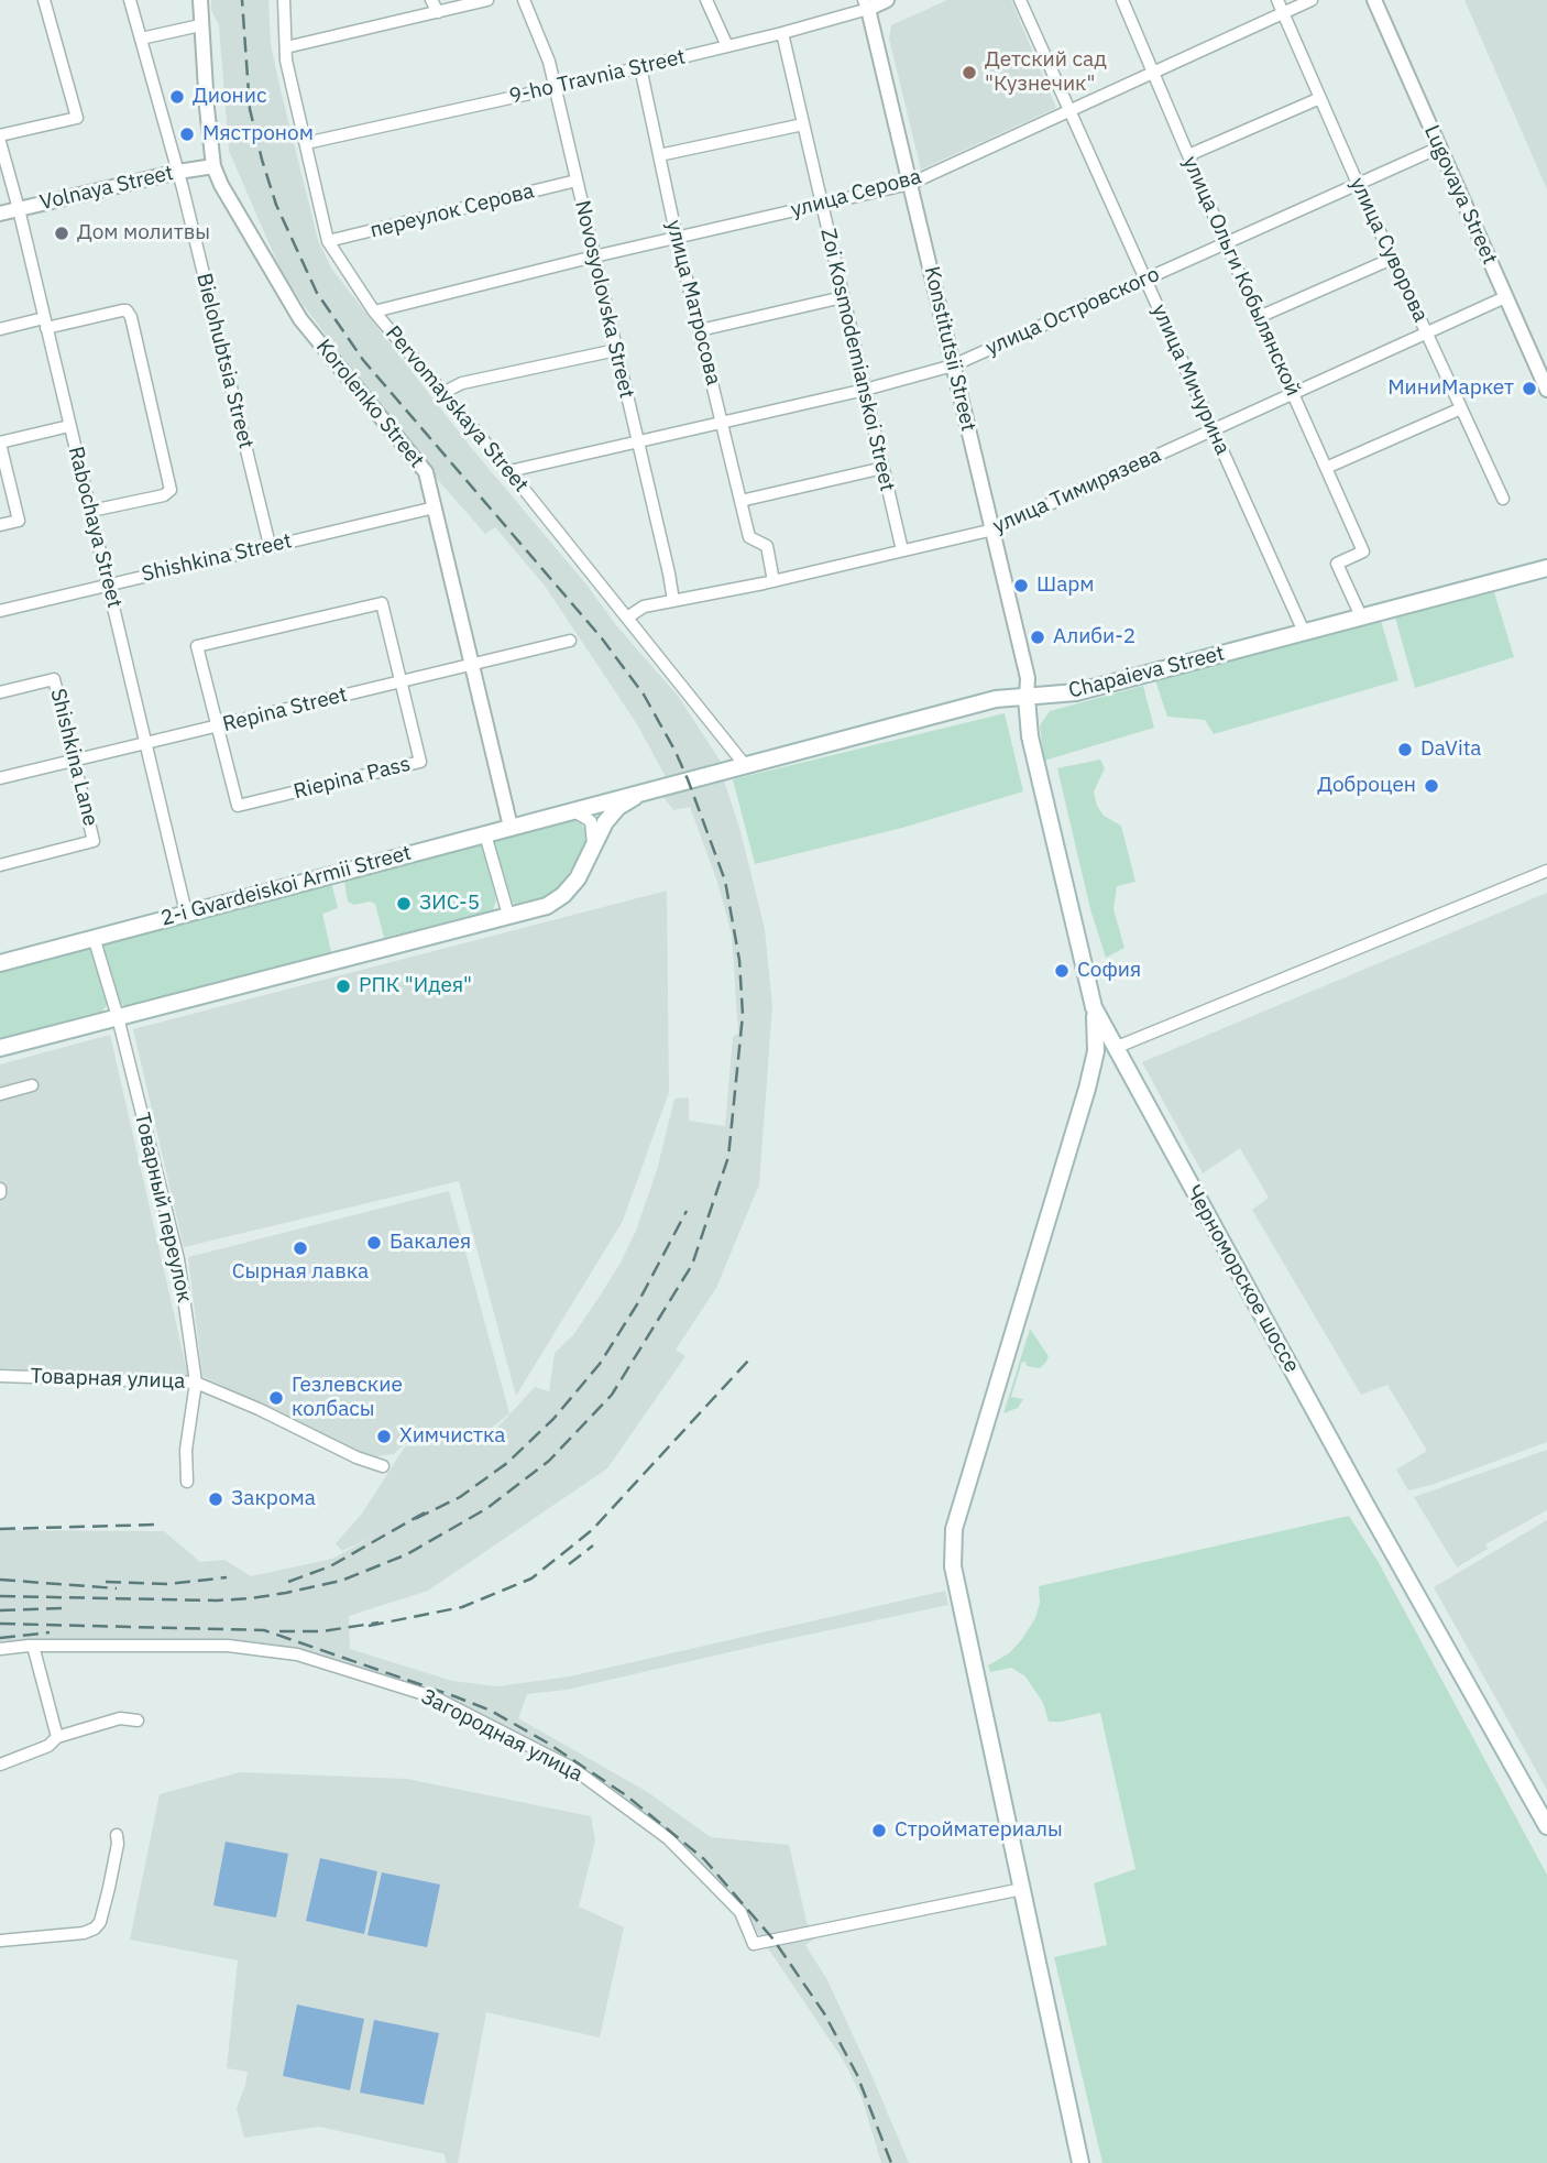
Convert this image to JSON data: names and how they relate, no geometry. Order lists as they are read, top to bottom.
{
  "streets": {
    "main road": ["Chapaieva Street", "2-i Gvardeiskoi Armii Street", "Черноморское шоссе"],
    "street": [
      "9-ho Travnia Street",
      "Volnaya Street",
      "улица Серова",
      "Lugovaya Street",
      "переулок Серова",
      "улица Суворова",
      "улица Ольги Кобылянской",
      "Novosyolovska Street",
      "улица Матросова",
      "улица Островского",
      "Konstitutsii Street",
      "Zoi Kosmodemianskoi Street",
      "Bielohubtsia Street",
      "улица Мичурина",
      "Korolenko Street",
      "Pervomayskaya Street",
      "улица Тимирязева",
      "Rabochaya Street",
      "Shishkina Street",
      "Repina Street",
      "Shishkina Lane",
      "Riepina Pass",
      "Товарный переулок",
      "Товарная улица",
      "Загородная улица"
    ]
  },
  "crossings": [
    ["9-ho Travnia Street", "Novosyolovska Street"],
    ["9-ho Travnia Street", "улица Матросова"],
    ["9-ho Travnia Street", "Konstitutsii Street"],
    ["9-ho Travnia Street", "Zoi Kosmodemianskoi Street"],
    ["9-ho Travnia Street", "Pervomayskaya Street"],
    ["Volnaya Street", "Bielohubtsia Street"],
    ["Volnaya Street", "Korolenko Street"],
    ["Volnaya Street", "Rabochaya Street"],
    ["улица Серова", "улица Суворова"],
    ["улица Серова", "улица Ольги Кобылянской"],
    ["улица Серова", "Novosyolovska Street"],
    ["улица Серова", "улица Матросова"],
    ["улица Серова", "Konstitutsii Street"],
    ["улица Серова", "Zoi Kosmodemianskoi Street"],
    ["улица Серова", "улица Мичурина"],
    ["улица Серова", "Pervomayskaya Street"],
    ["Lugovaya Street", "улица Островского"],
    ["Lugovaya Street", "улица Тимирязева"],
    ["переулок Серова", "Novosyolovska Street"],
    ["переулок Серова", "Pervomayskaya Street"],
    ["улица Суворова", "улица Островского"],
    ["улица Суворова", "улица Тимирязева"],
    ["улица Ольги Кобылянской", "улица Островского"],
    ["улица Ольги Кобылянской", "улица Тимирязева"],
    ["улица Ольги Кобылянской", "Chapaieva Street"],
    ["Novosyolovska Street", "улица Островского"],
    ["Novosyolovska Street", "улица Тимирязева"],
    ["улица Матросова", "улица Островского"],
    ["улица Матросова", "улица Тимирязева"],
    ["улица Островского", "Konstitutsii Street"],
    ["улица Островского", "Zoi Kosmodemianskoi Street"],
    ["улица Островского", "улица Мичурина"],
    ["улица Островского", "Pervomayskaya Street"],
    ["Konstitutsii Street", "улица Тимирязева"],
    ["Konstitutsii Street", "Chapaieva Street"],
    ["Konstitutsii Street", "Черноморское шоссе"],
    ["Zoi Kosmodemianskoi Street", "улица Тимирязева"],
    ["Bielohubtsia Street", "Shishkina Street"],
    ["улица Мичурина", "улица Тимирязева"],
    ["улица Мичурина", "Chapaieva Street"],
    ["Korolenko Street", "Shishkina Street"],
    ["Korolenko Street", "Repina Street"],
    ["Korolenko Street", "2-i Gvardeiskoi Armii Street"],
    ["Pervomayskaya Street", "улица Тимирязева"],
    ["Pervomayskaya Street", "Chapaieva Street"],
    ["Rabochaya Street", "Shishkina Street"],
    ["Rabochaya Street", "Repina Street"],
    ["Rabochaya Street", "2-i Gvardeiskoi Armii Street"],
    ["Chapaieva Street", "2-i Gvardeiskoi Armii Street"],
    ["Chapaieva Street", "Черноморское шоссе"],
    ["Repina Street", "Shishkina Lane"],
    ["Repina Street", "Riepina Pass"],
    ["2-i Gvardeiskoi Armii Street", "Товарный переулок"],
    ["Товарный переулок", "Товарная улица"]
  ],
  "places": [
    "Детский сад \"Кузнечик\"",
    "Дионис",
    "Мястроном",
    "Дом молитвы",
    "МиниМаркет",
    "Шарм",
    "Алиби-2",
    "DaVita",
    "Доброцен",
    "ЗИС-5",
    "София",
    "РПК \"Идея\"",
    "Бакалея",
    "Сырная лавка",
    "Гезлевские колбасы",
    "Химчистка",
    "Закрома",
    "Стройматериалы"
  ]
}
